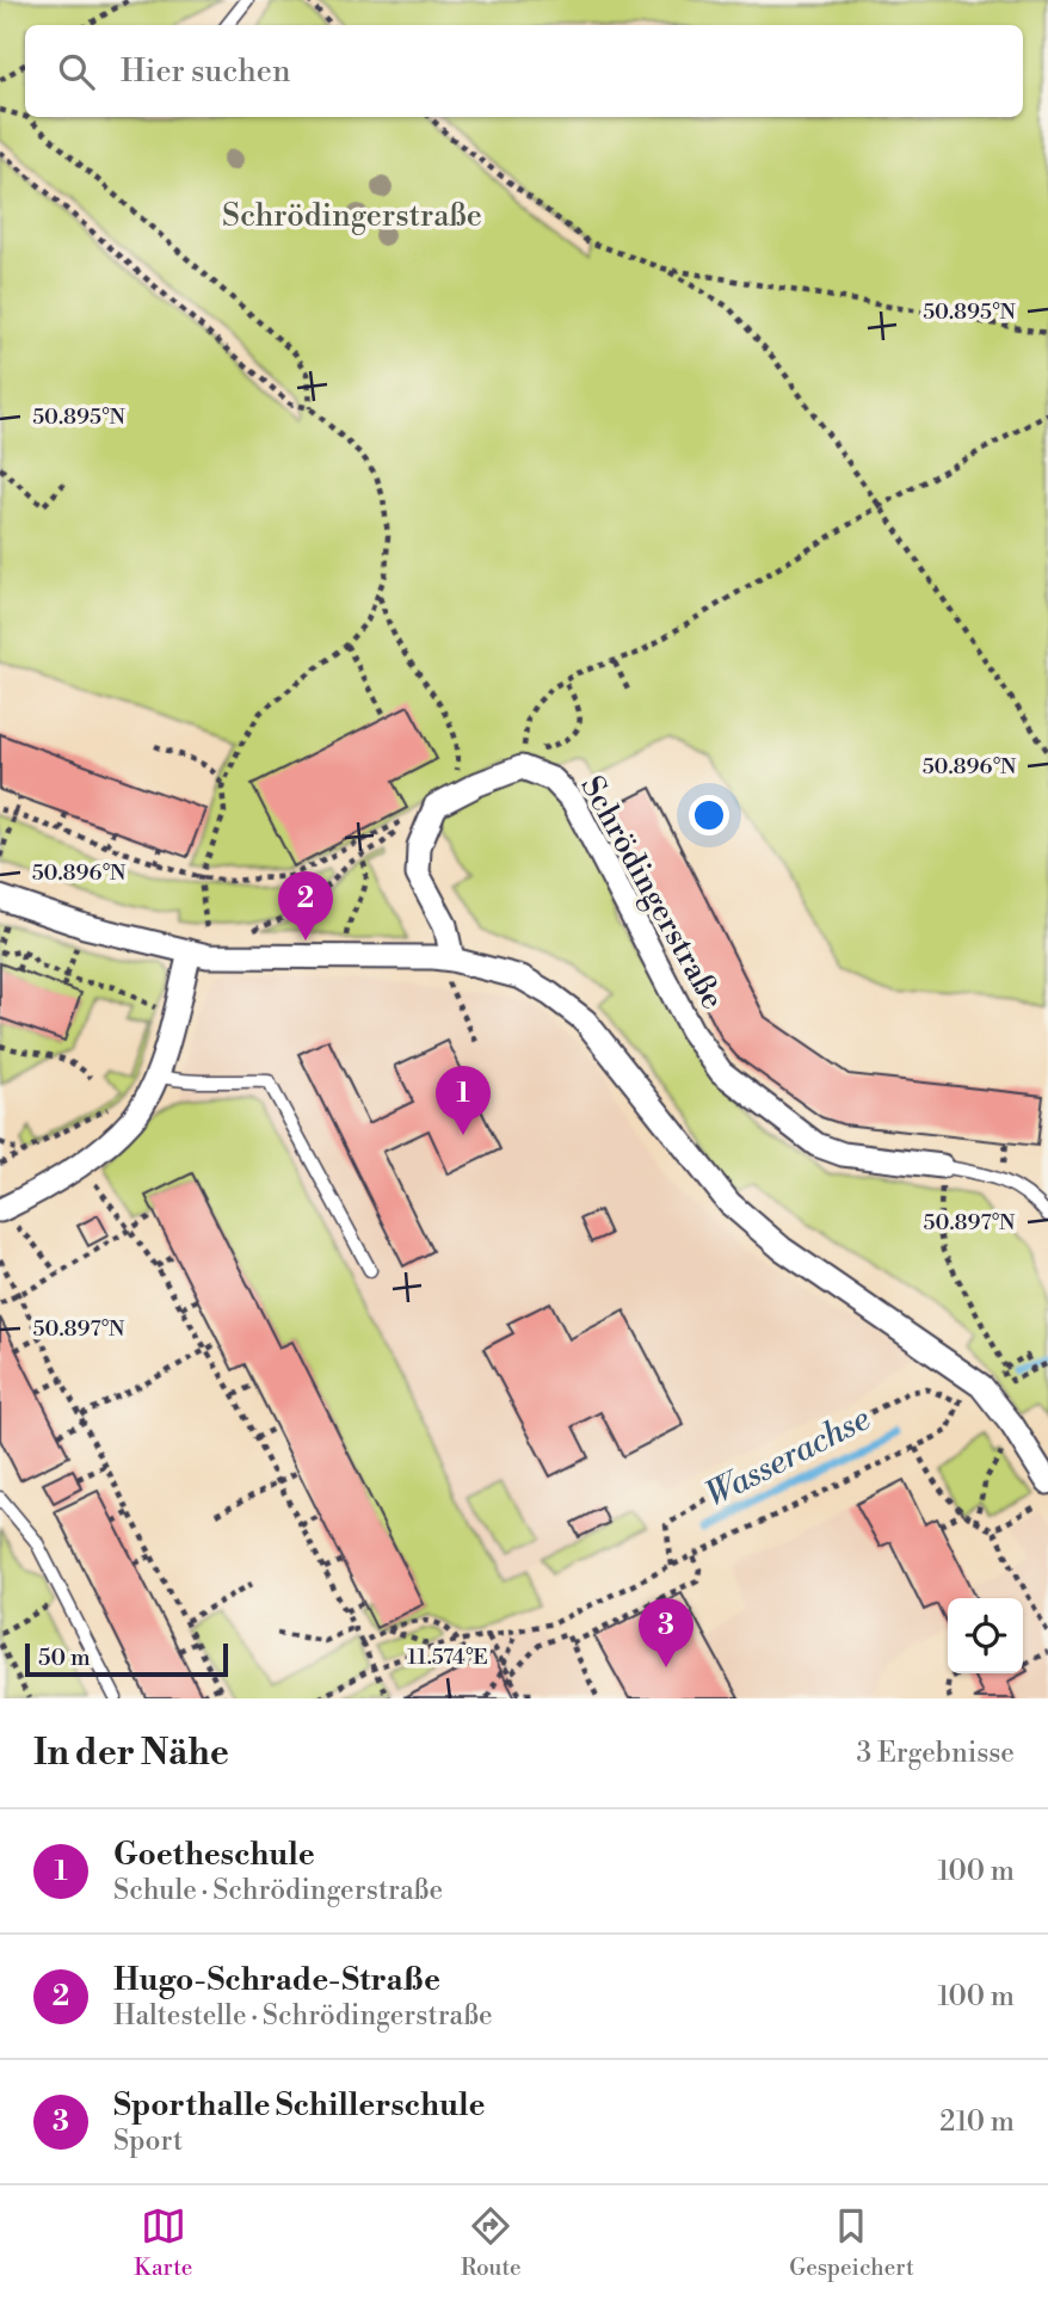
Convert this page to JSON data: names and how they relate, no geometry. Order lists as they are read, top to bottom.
{
  "streets": {
    "street": ["Schrödingerstraße"]
  },
  "water": ["Wasserachse"],
  "parks": ["Schrödingerstraße"],
  "scale_bar": "50 m",
  "page": {
    "search": "Hier suchen",
    "pins": ["2", "1", "3"],
    "scale": "50 m",
    "heading": ["In der Nähe", "3 Ergebnisse"],
    "list": [
      {
        "mark": "1",
        "name": "Goetheschule",
        "note": "Schule · Schrödingerstraße",
        "value": "100 m"
      },
      {
        "mark": "2",
        "name": "Hugo-Schrade-Straße",
        "note": "Haltestelle · Schrödingerstraße",
        "value": "100 m"
      },
      {
        "mark": "3",
        "name": "Sporthalle Schillerschule",
        "note": "Sport",
        "value": "210 m"
      }
    ],
    "nav": ["Karte", "Route", "Gespeichert"]
  },
  "coordinates": [
    "50.895°N",
    "50.896°N",
    "50.897°N",
    "11.574°E"
  ]
}
